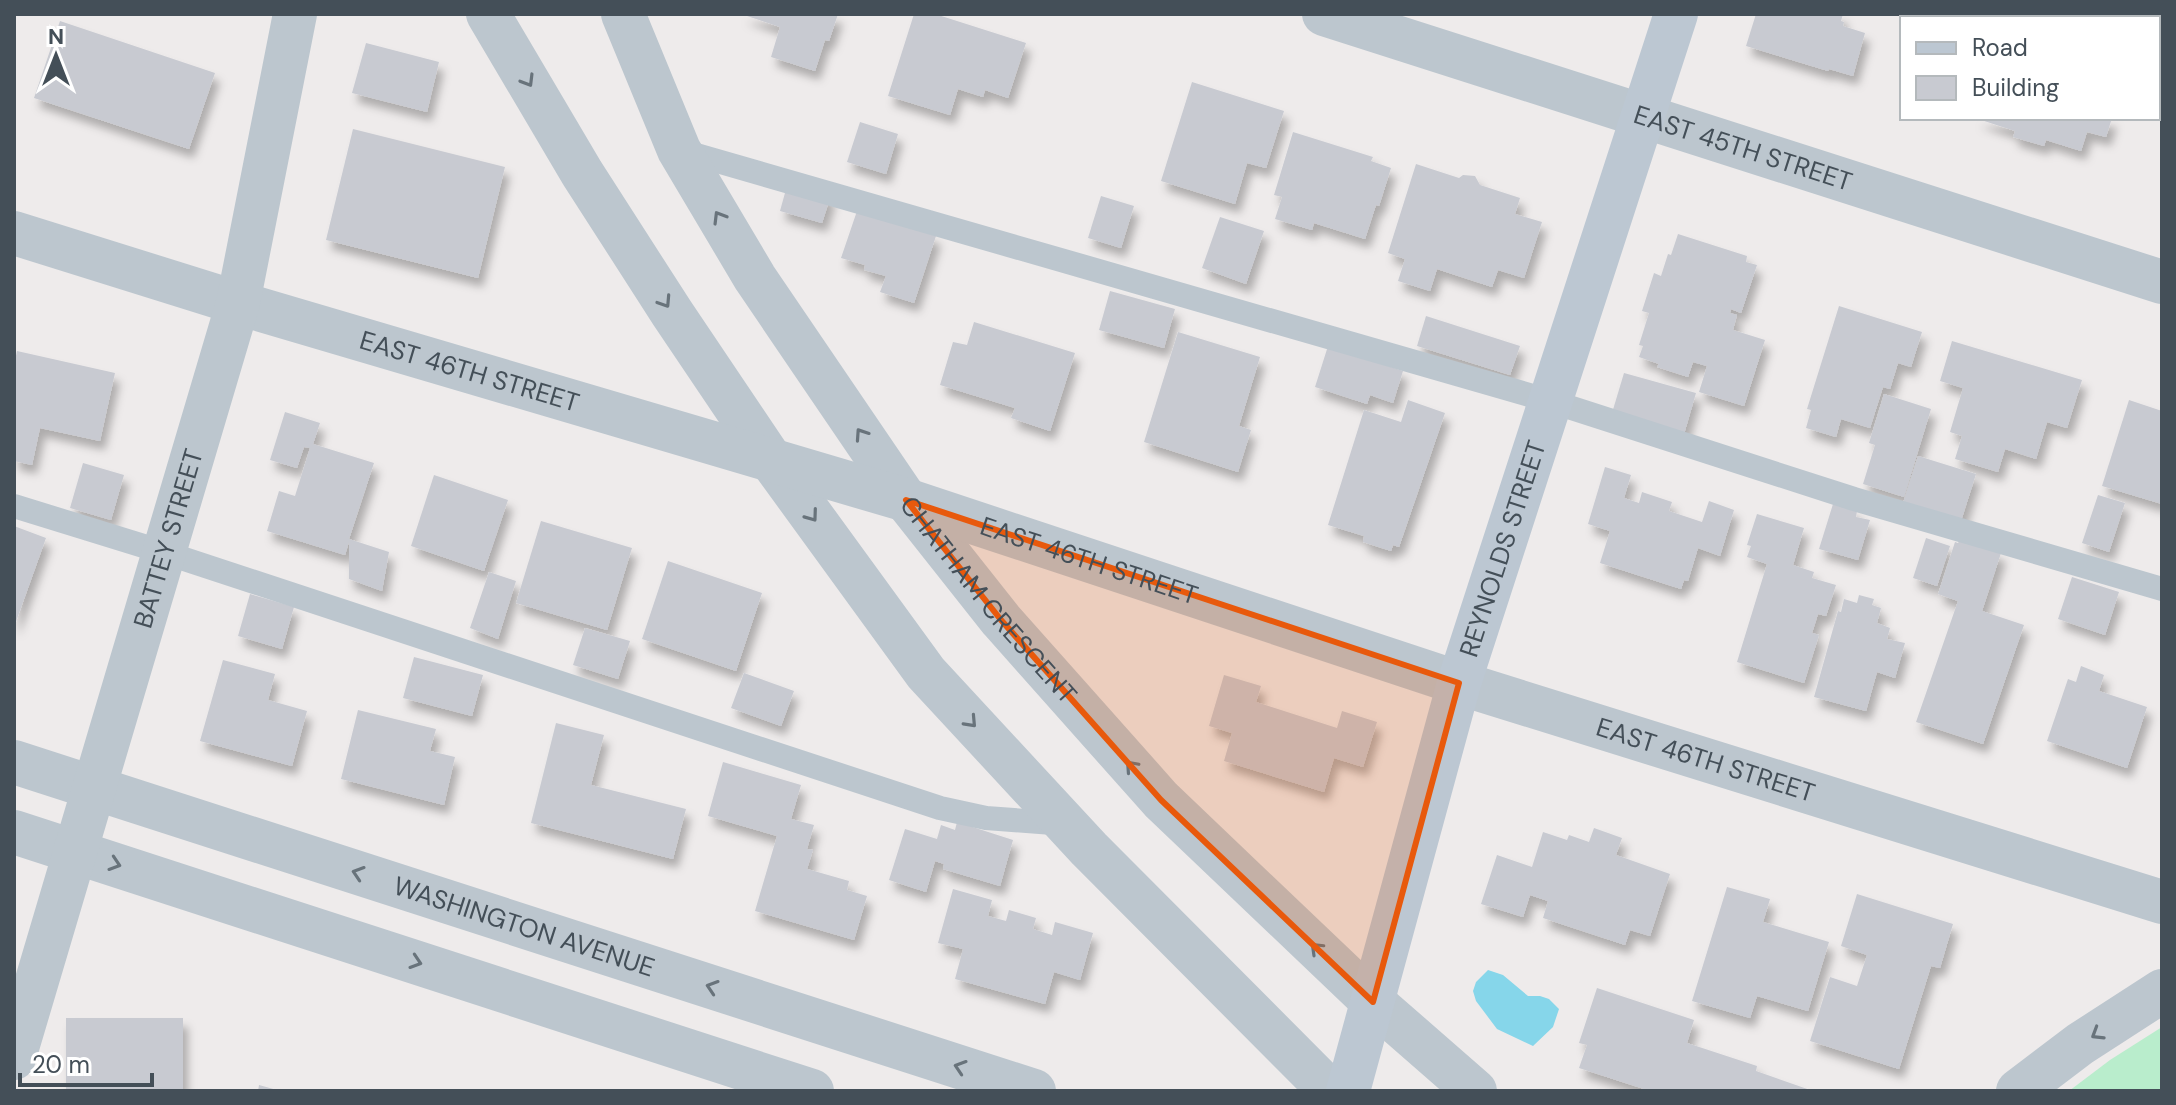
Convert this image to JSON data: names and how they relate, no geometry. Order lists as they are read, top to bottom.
{
  "streets": {
    "street": [
      "EAST 45TH STREET",
      "EAST 46TH STREET",
      "BATTEY STREET",
      "REYNOLDS STREET",
      "CHATHAM CRESCENT",
      "WASHINGTON AVENUE"
    ]
  },
  "crossings": [
    ["EAST 45TH STREET", "REYNOLDS STREET"],
    ["EAST 46TH STREET", "BATTEY STREET"],
    ["EAST 46TH STREET", "REYNOLDS STREET"],
    ["EAST 46TH STREET", "CHATHAM CRESCENT"],
    ["BATTEY STREET", "WASHINGTON AVENUE"],
    ["REYNOLDS STREET", "CHATHAM CRESCENT"]
  ],
  "legend": ["Road", "Building"],
  "scale_bar": "20 m",
  "north": "top"
}
